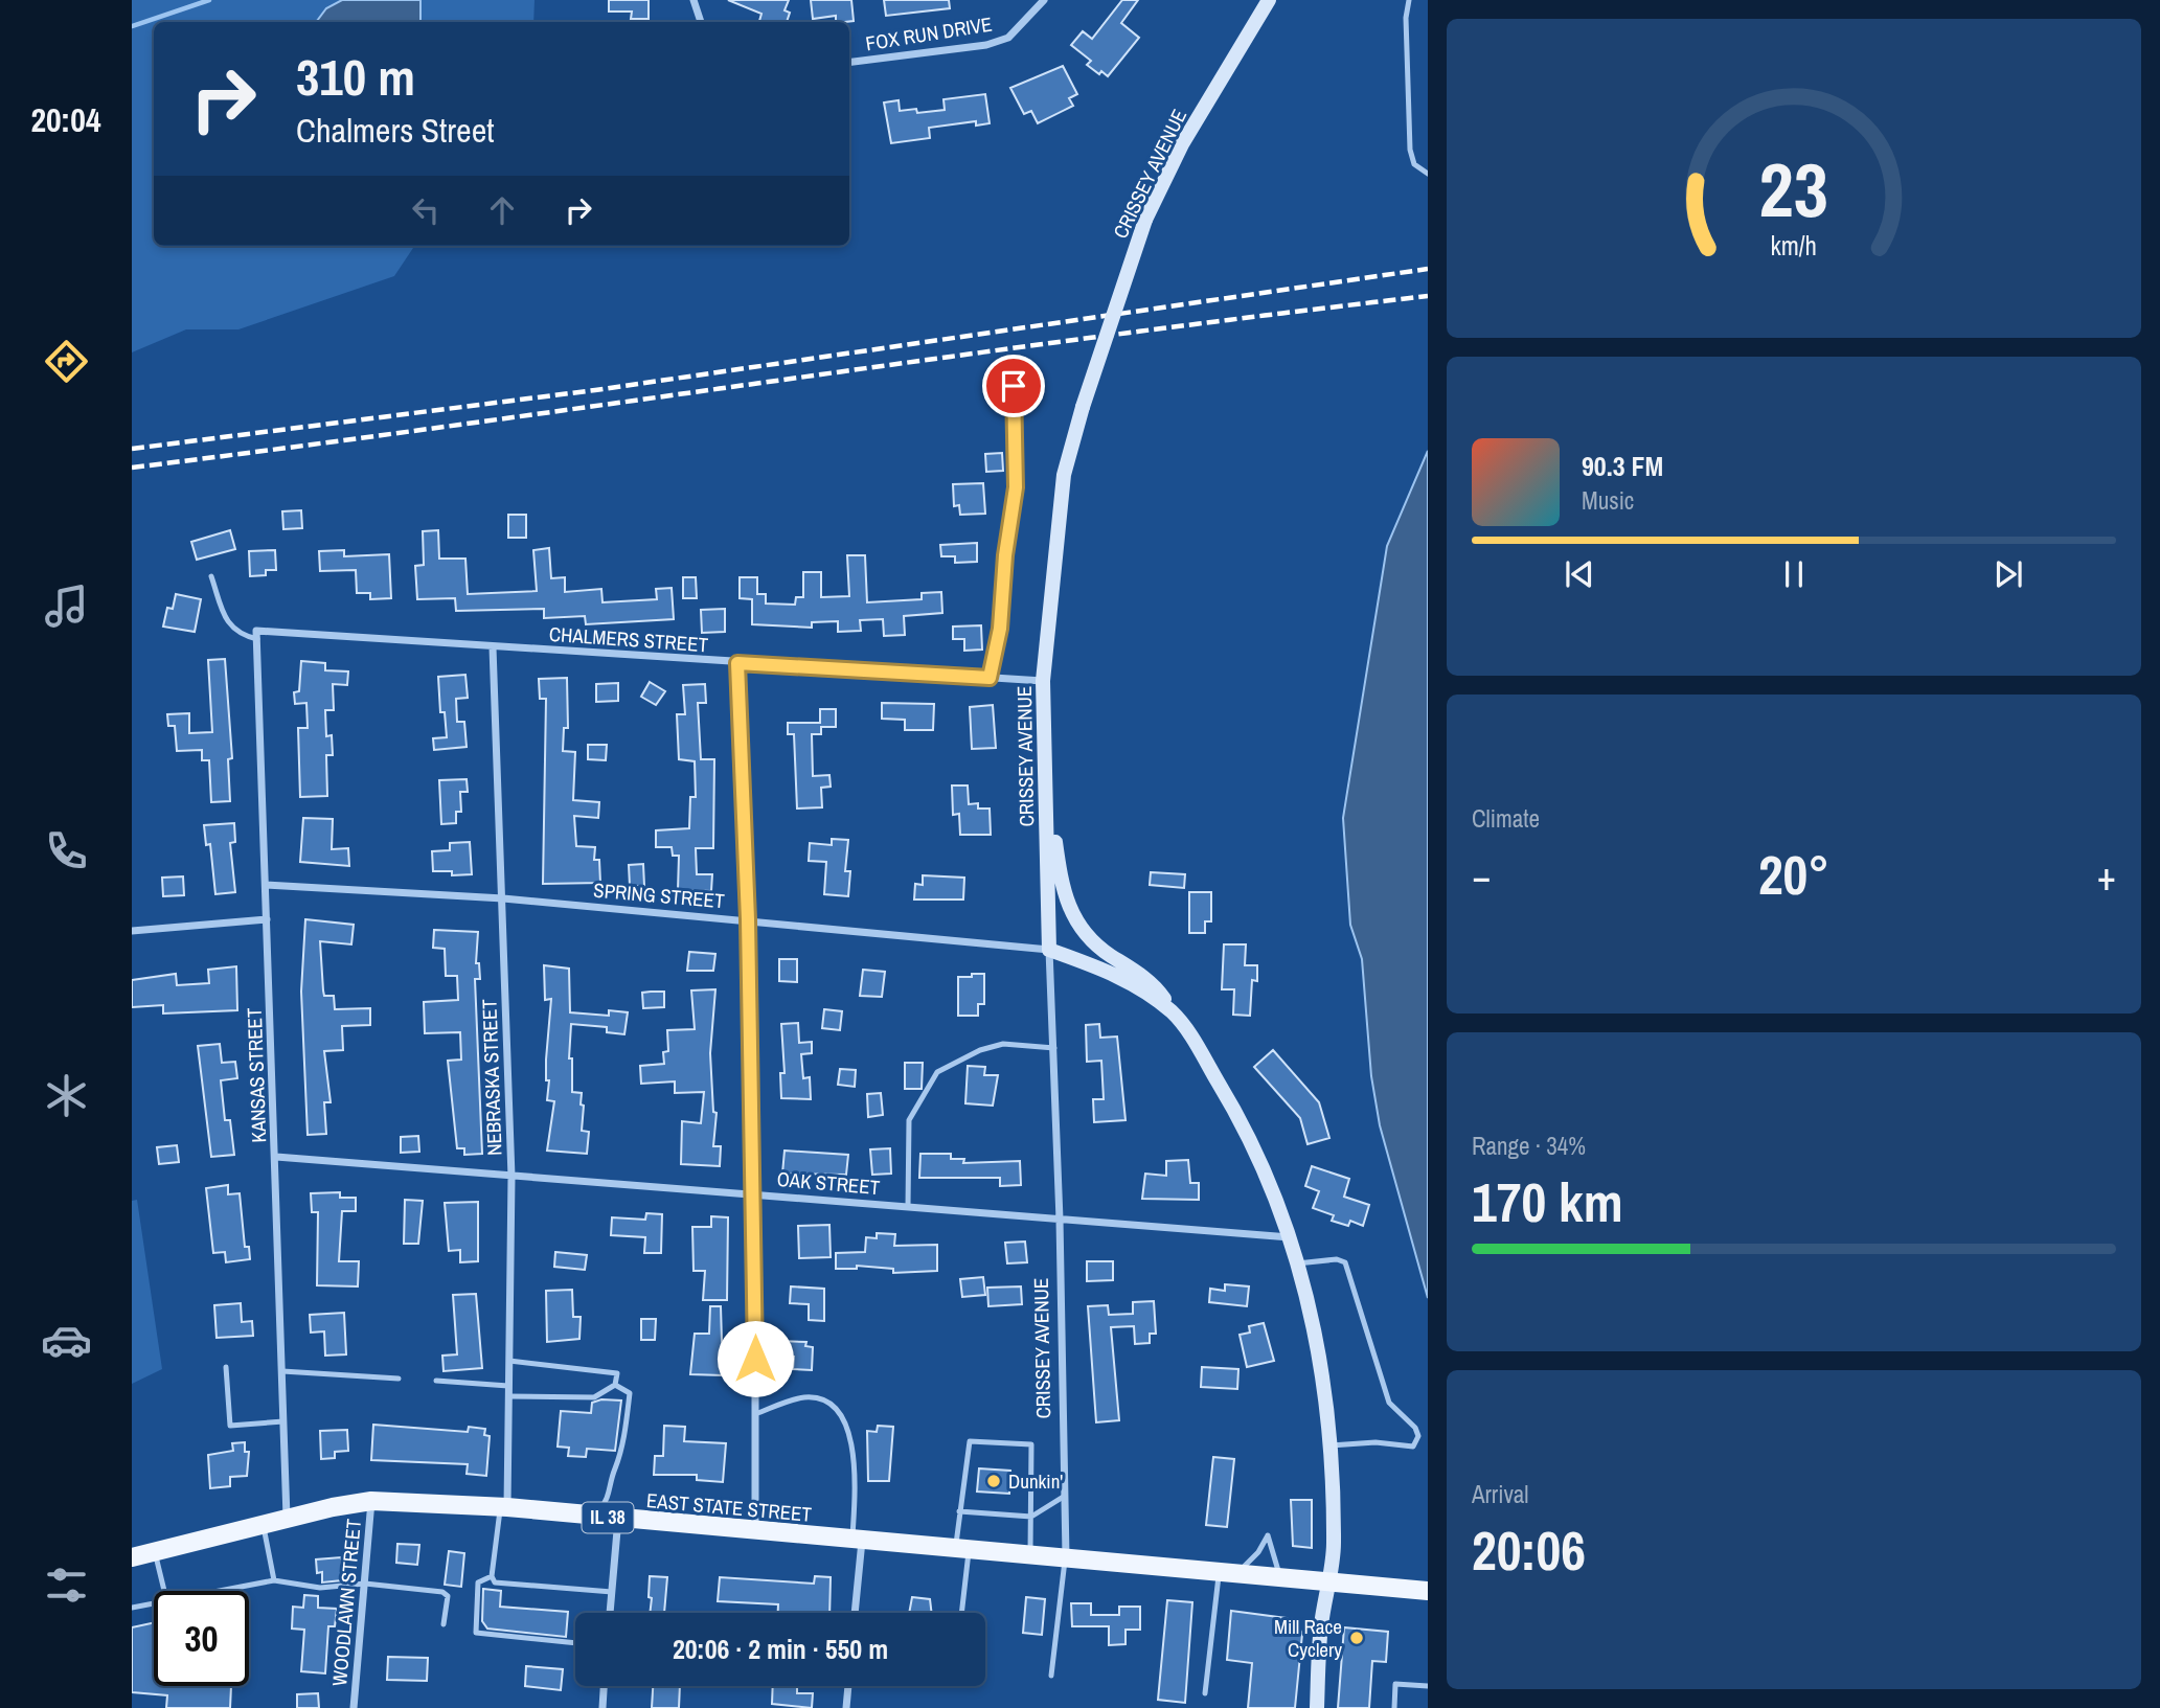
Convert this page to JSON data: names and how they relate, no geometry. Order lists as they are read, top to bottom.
{
  "streets": {
    "main road": ["CRISSEY AVENUE", "EAST STATE STREET", "IL 38"],
    "street": [
      "FOX RUN DRIVE",
      "CHALMERS STREET",
      "SPRING STREET",
      "KANSAS STREET",
      "NEBRASKA STREET",
      "OAK STREET",
      "WOODLAWN STREET"
    ]
  },
  "crossings": [
    ["CRISSEY AVENUE", "CHALMERS STREET"],
    ["CRISSEY AVENUE", "SPRING STREET"],
    ["CRISSEY AVENUE", "OAK STREET"],
    ["CRISSEY AVENUE", "EAST STATE STREET"],
    ["CHALMERS STREET", "KANSAS STREET"],
    ["CHALMERS STREET", "NEBRASKA STREET"],
    ["SPRING STREET", "KANSAS STREET"],
    ["SPRING STREET", "NEBRASKA STREET"],
    ["KANSAS STREET", "OAK STREET"],
    ["KANSAS STREET", "EAST STATE STREET"],
    ["NEBRASKA STREET", "OAK STREET"],
    ["NEBRASKA STREET", "EAST STATE STREET"],
    ["EAST STATE STREET", "IL 38"],
    ["EAST STATE STREET", "WOODLAWN STREET"]
  ],
  "places": ["Dunkin'", "Mill Race Cyclery"],
  "page": {
    "tabs": "20:04",
    "turn": ["310 m", "Chalmers Street"],
    "song": ["90.3 FM", "Music"],
    "tile": [
      "Climate",
      ["Range · 34%", "170 km"],
      ["Arrival", "20:06"]
    ],
    "heat": ["−", "20°", "+"],
    "limit": "30",
    "trip": "20:06 · 2 min · 550 m",
    "gauge": ["23", "km/h"]
  }
}
